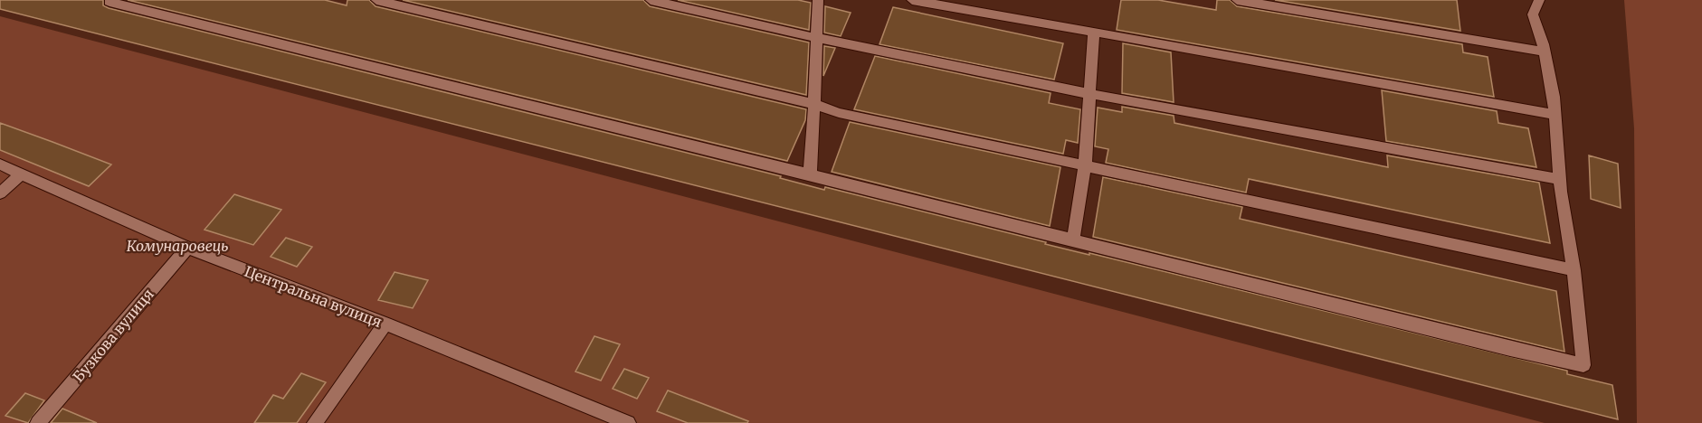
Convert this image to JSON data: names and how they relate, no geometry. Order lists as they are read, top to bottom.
{
  "streets": {
    "lane": ["Центральна вулиця", "Бузкова вулиця"]
  },
  "crossings": [
    ["Центральна вулиця", "Бузкова вулиця"]
  ],
  "parks": ["Комунаровець"]
}
